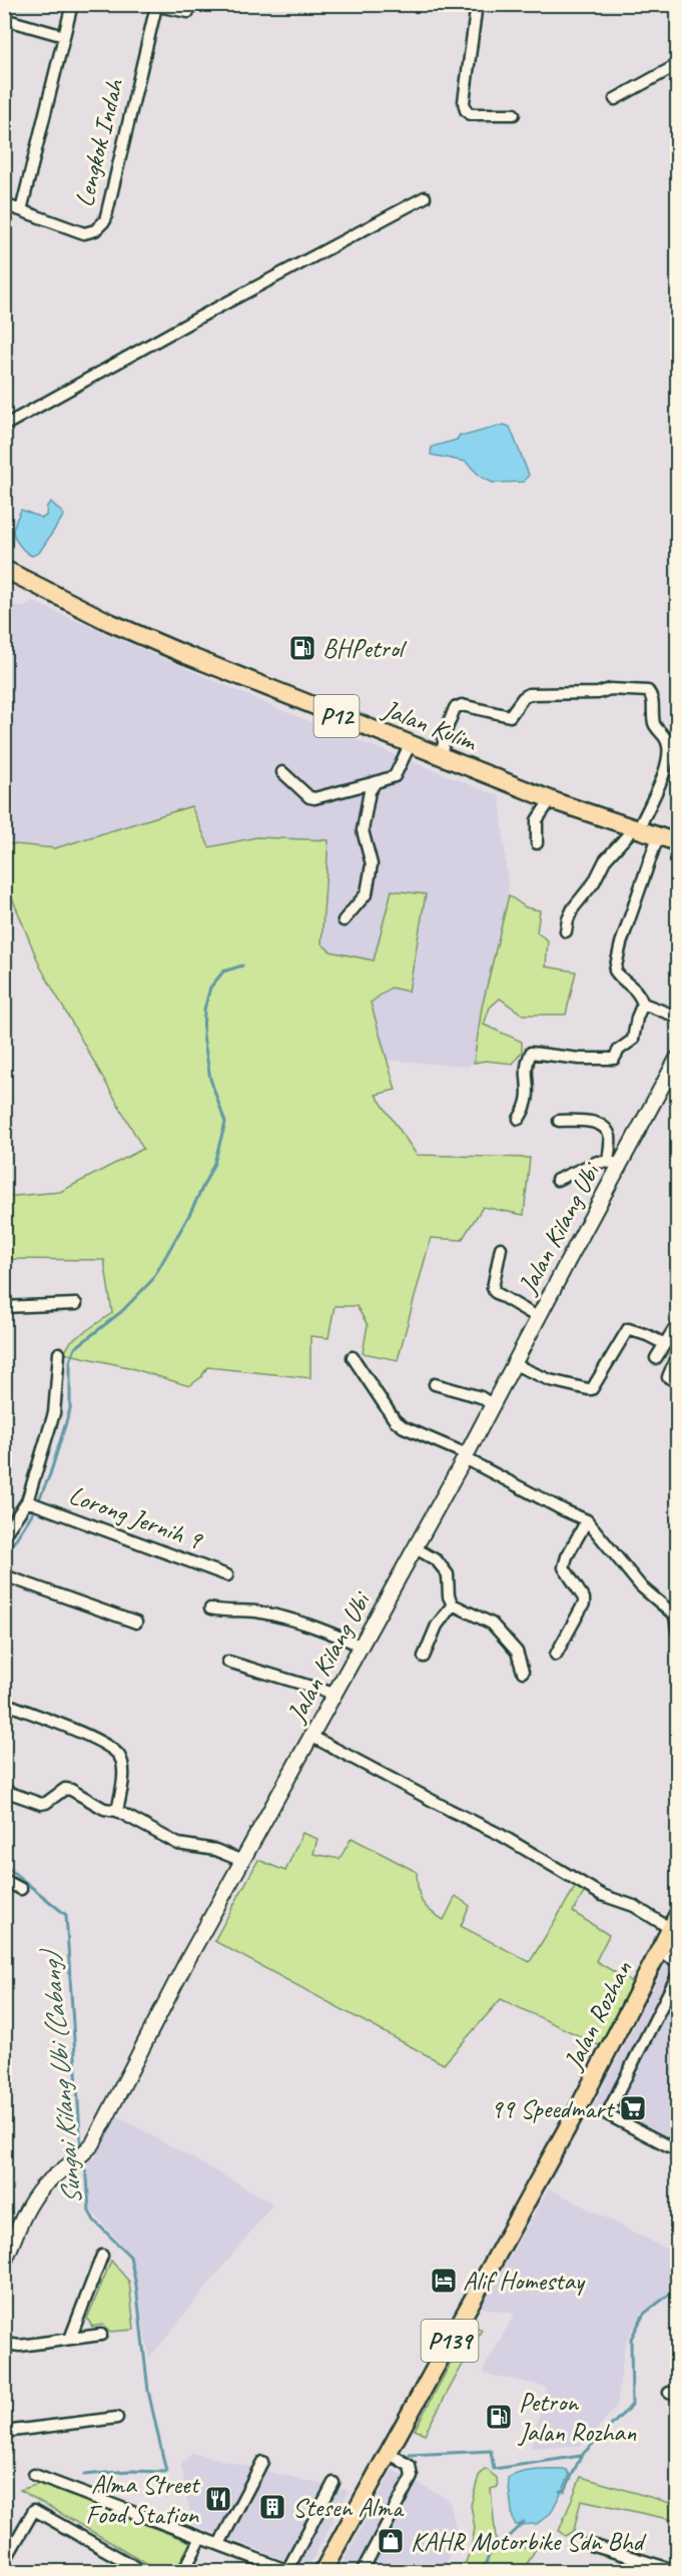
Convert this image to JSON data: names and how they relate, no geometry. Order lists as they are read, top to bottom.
{
  "streets": {
    "main road": [
      "P12",
      "Jalan Kulim",
      "Jalan Rozhan",
      "P139"
    ],
    "street": ["Lengkok Indah", "Jalan Kilang Ubi", "Lorong Jernih 9"]
  },
  "water": ["Sungai Kilang Ubi (Cabang)"],
  "places": {
    "fuel station": ["BHPetrol", "Petron Jalan Rozhan"],
    "supermarket": ["99 Speedmart"],
    "hotel": ["Alif Homestay"],
    "restaurant": ["Alma Street Food Station"],
    "building": ["Stesen Alma"],
    "shop": ["KAHR Motorbike Sdn Bhd"]
  }
}
